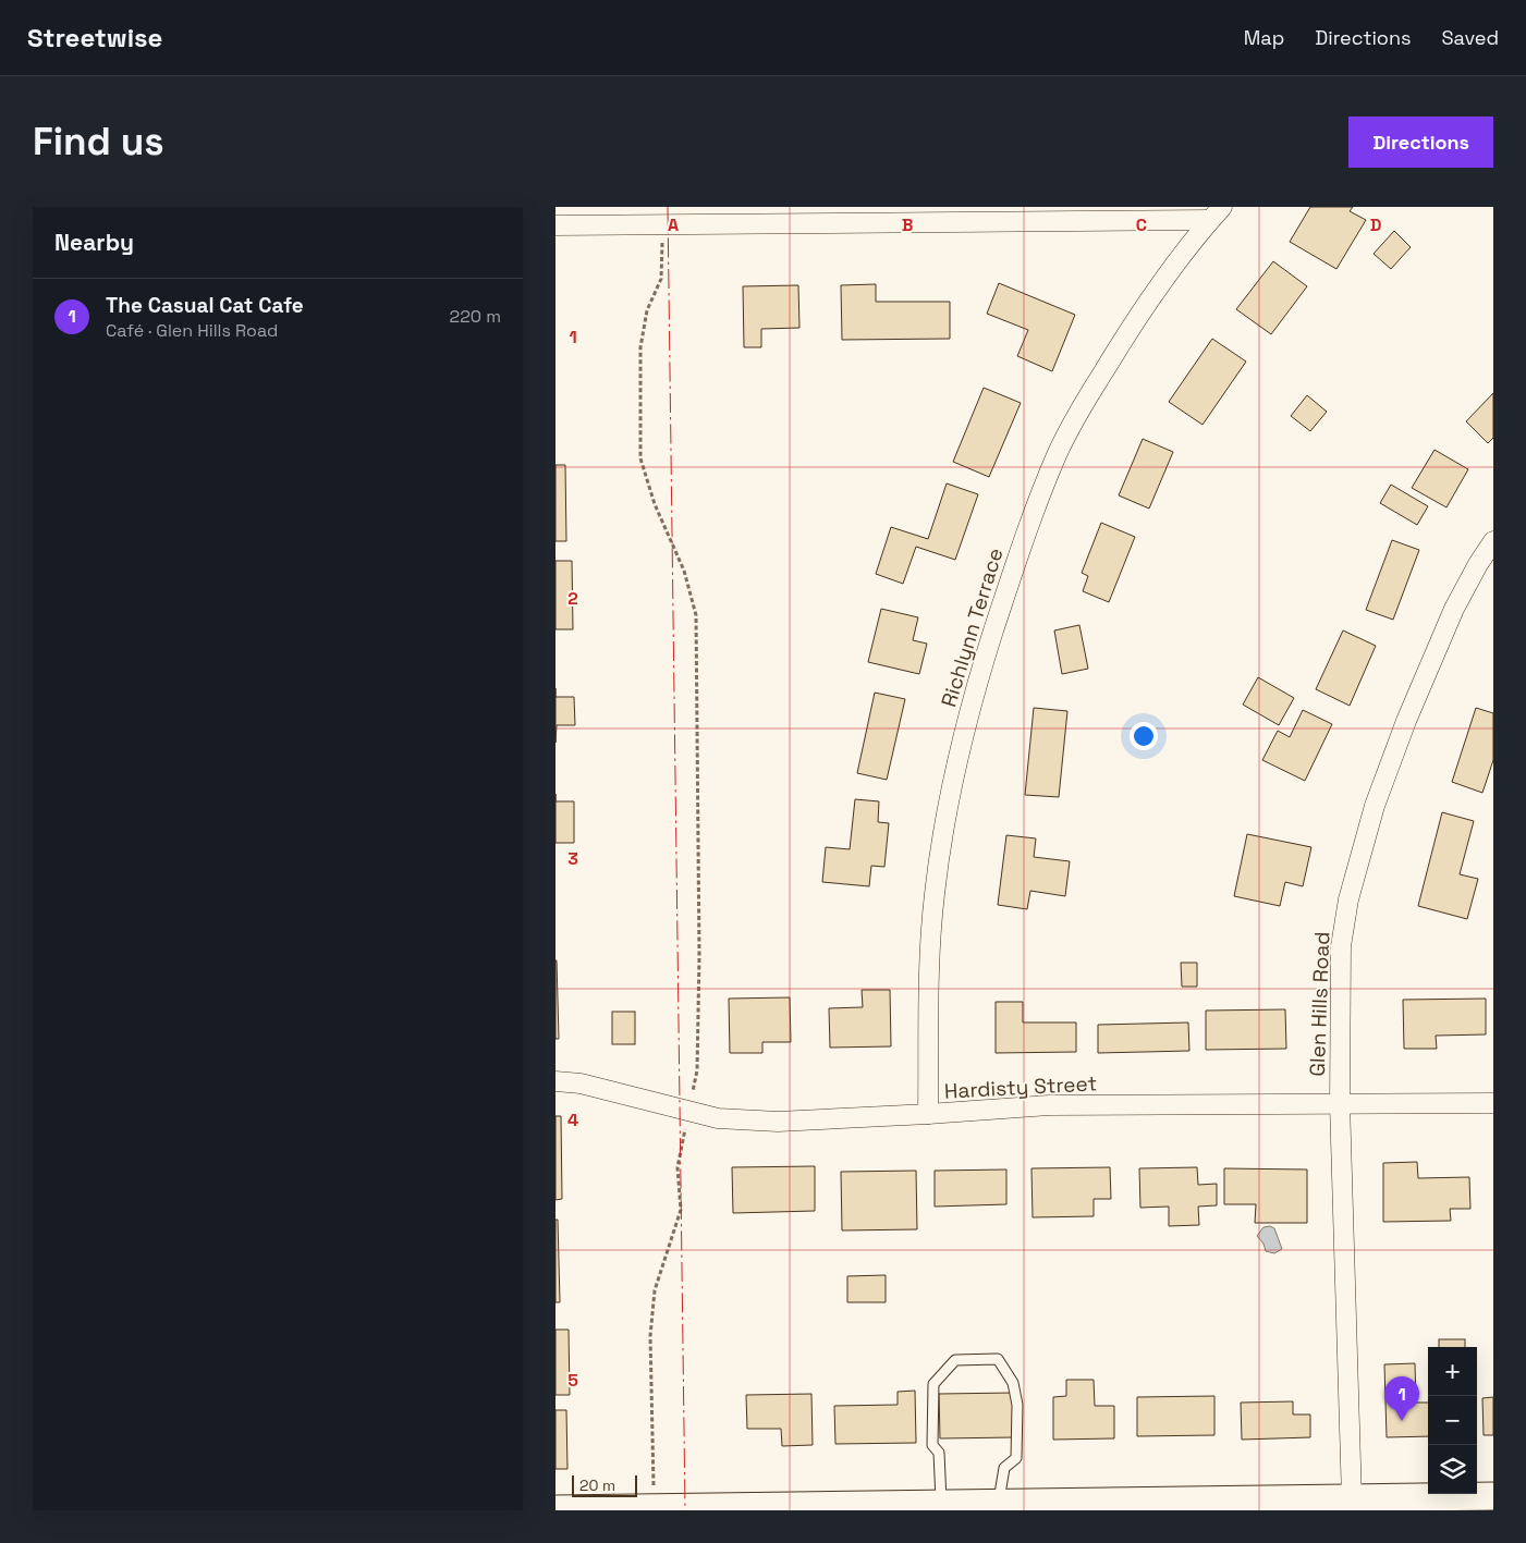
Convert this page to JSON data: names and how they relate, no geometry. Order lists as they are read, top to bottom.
{
  "streets": {
    "street": ["Richlynn Terrace", "Glen Hills Road", "Hardisty Street"]
  },
  "crossings": [
    ["Richlynn Terrace", "Hardisty Street"],
    ["Glen Hills Road", "Hardisty Street"]
  ],
  "scale_bar": "20 m",
  "page": {
    "header": "Streetwise",
    "nav": ["Map", "Directions", "Saved"],
    "buttons": "Directions",
    "title": "Find us",
    "heading": "Nearby",
    "list": [
      {
        "mark": "1",
        "name": "The Casual Cat Cafe",
        "note": "Café · Glen Hills Road",
        "value": "220 m"
      }
    ],
    "map_buttons": ["+", "−"],
    "pins": "1",
    "scale": "20 m"
  },
  "grid": {
    "columns": [
      "A",
      "B",
      "C",
      "D"
    ],
    "rows": [
      "1",
      "2",
      "3",
      "4",
      "5"
    ]
  }
}
